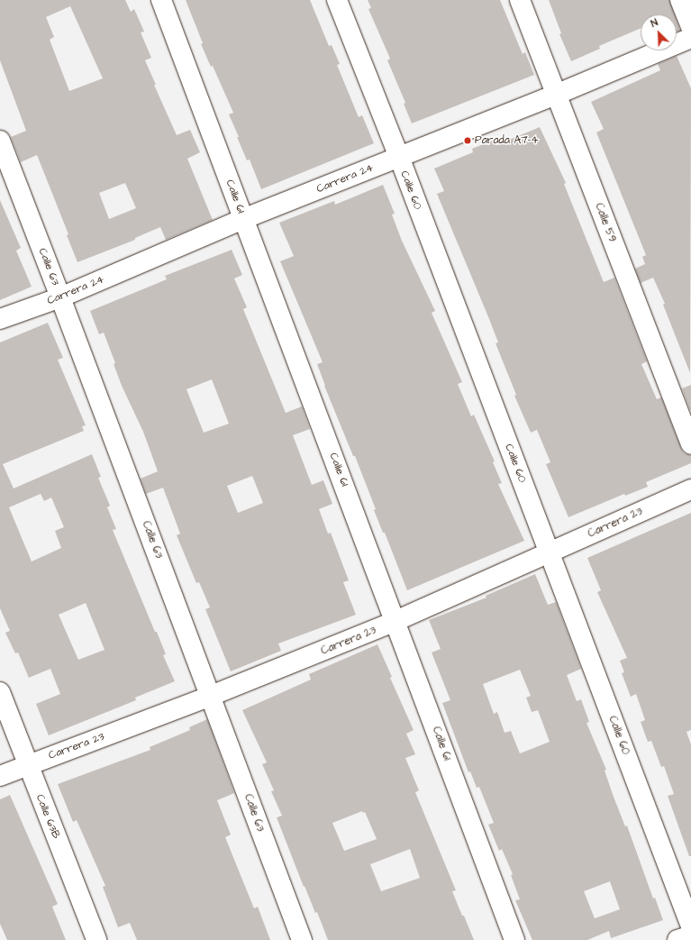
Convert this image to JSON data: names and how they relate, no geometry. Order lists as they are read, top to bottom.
{
  "streets": {
    "street": [
      "Carrera 24",
      "Calle 60",
      "Calle 61",
      "Calle 59",
      "Calle 63",
      "Carrera 23",
      "Calle 63B"
    ]
  },
  "crossings": [
    ["Carrera 24", "Calle 60"],
    ["Carrera 24", "Calle 61"],
    ["Carrera 24", "Calle 59"],
    ["Carrera 24", "Calle 63"],
    ["Calle 60", "Carrera 23"],
    ["Calle 61", "Carrera 23"],
    ["Calle 63", "Carrera 23"],
    ["Carrera 23", "Calle 63B"]
  ],
  "places": ["Parada A7-4"],
  "north": "top left"
}
